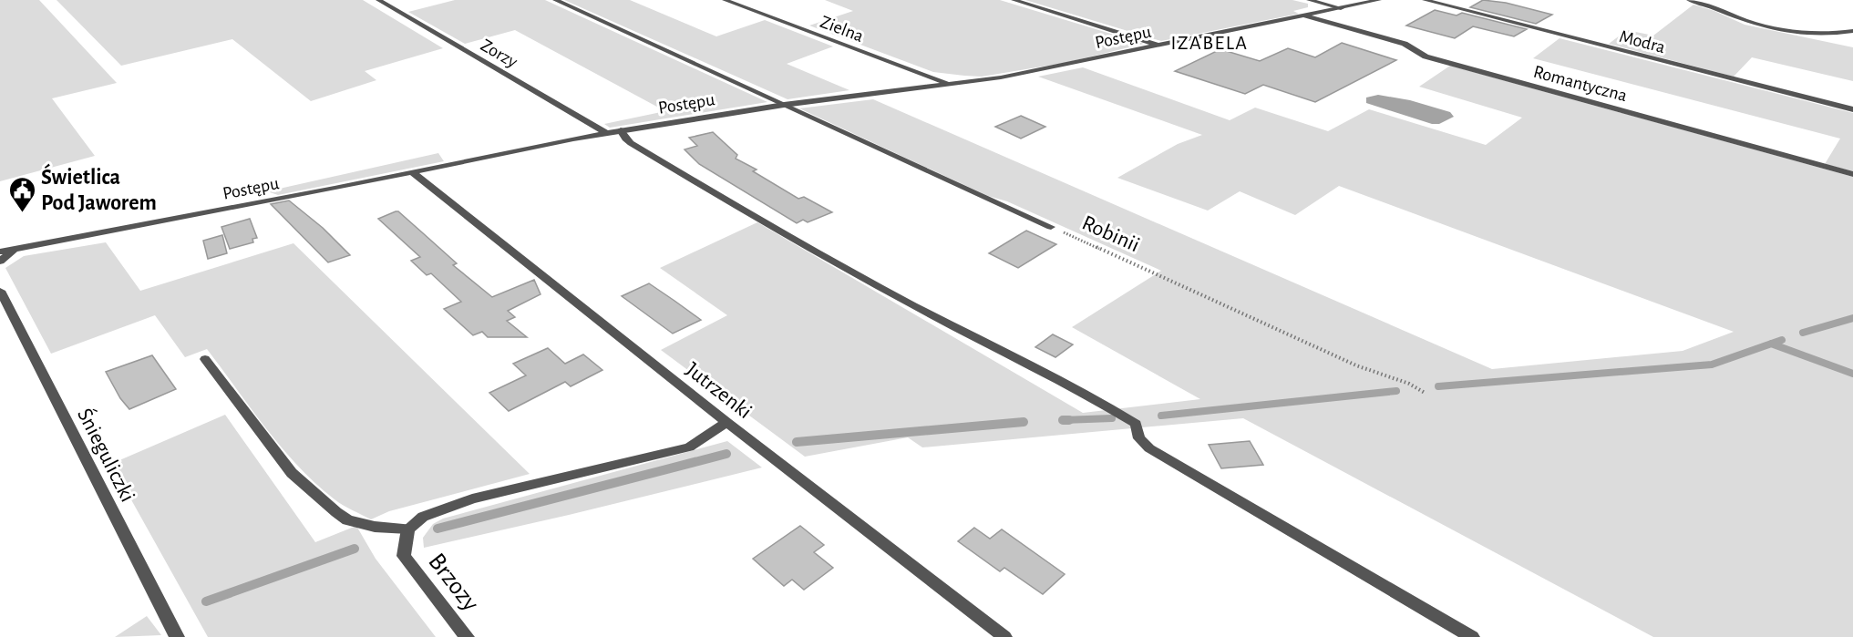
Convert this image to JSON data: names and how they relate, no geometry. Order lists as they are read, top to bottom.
{
  "streets": {
    "street": [
      "Zielna",
      "Postępu",
      "Modra",
      "Zorzy",
      "Romantyczna",
      "Robinii",
      "Jutrzenki",
      "Śnieguliczki",
      "Brzozy"
    ]
  },
  "crossings": [
    ["Zielna", "Postępu"],
    ["Postępu", "Zorzy"],
    ["Postępu", "Romantyczna"],
    ["Postępu", "Robinii"],
    ["Postępu", "Jutrzenki"]
  ],
  "districts": ["IZABELA"],
  "places": {
    "public building": ["Świetlica Pod Jaworem"]
  }
}
